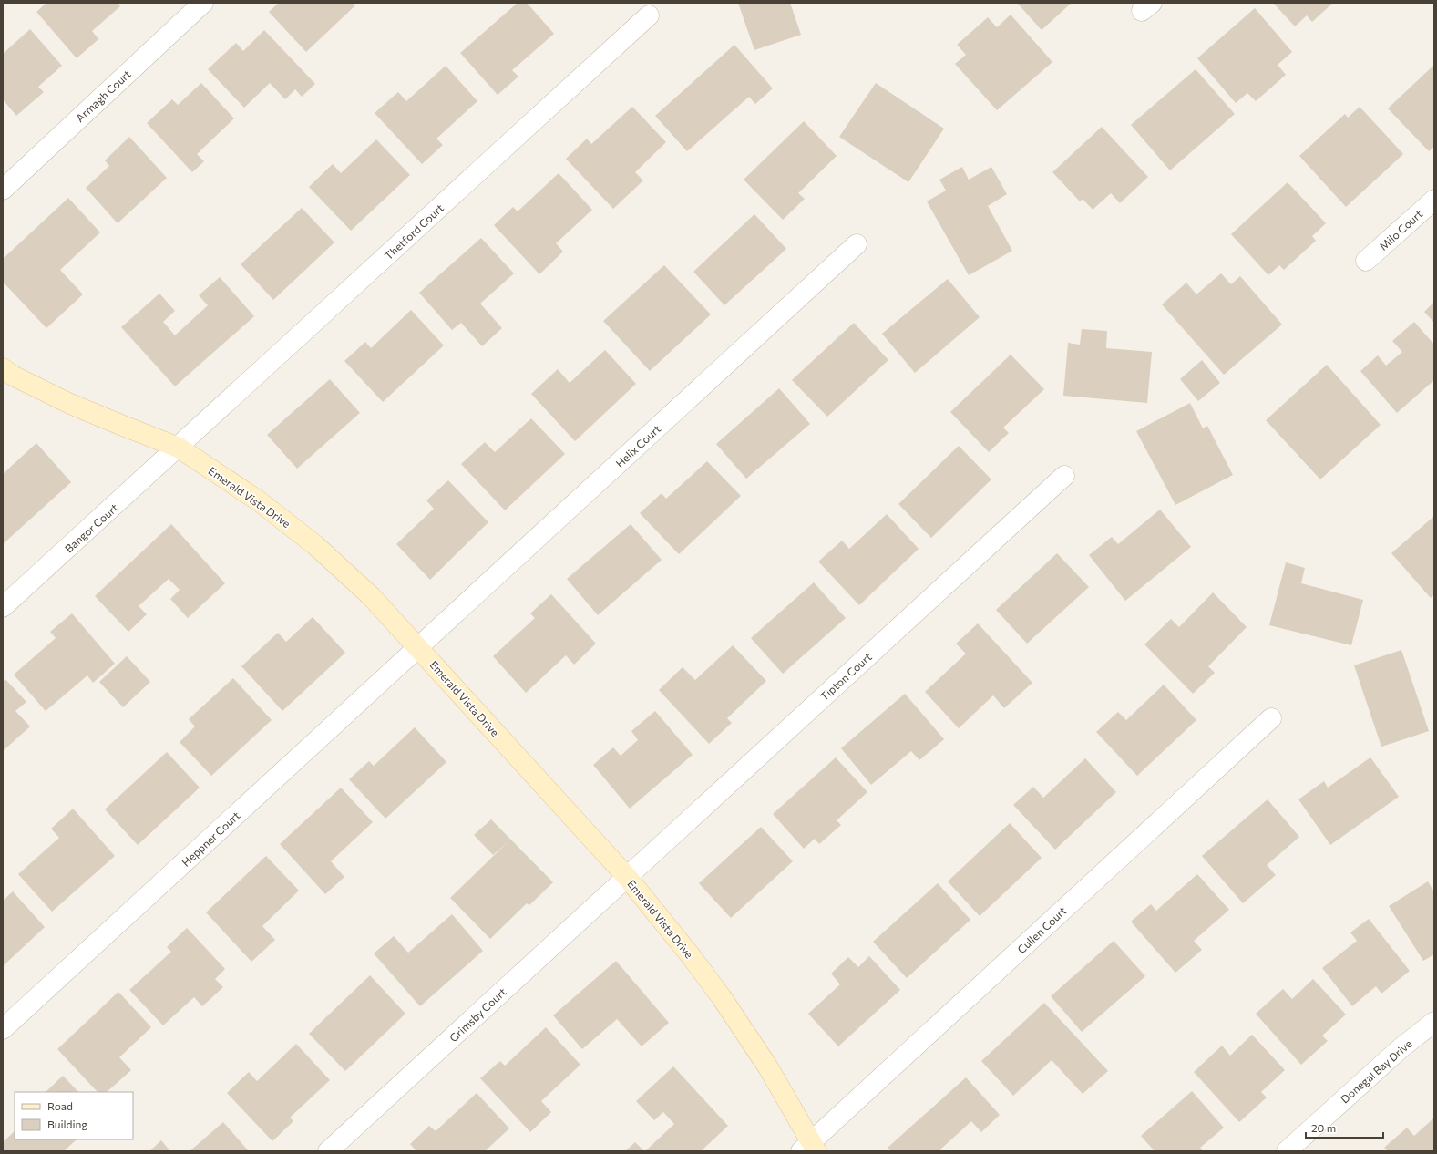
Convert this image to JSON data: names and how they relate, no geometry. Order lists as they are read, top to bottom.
{
  "streets": {
    "street": [
      "Armagh Court",
      "Milo Court",
      "Thetford Court",
      "Helix Court",
      "Emerald Vista Drive",
      "Bangor Court",
      "Tipton Court",
      "Heppner Court",
      "Cullen Court",
      "Grimsby Court",
      "Donegal Bay Drive"
    ]
  },
  "crossings": [
    ["Thetford Court", "Emerald Vista Drive"],
    ["Thetford Court", "Bangor Court"],
    ["Helix Court", "Emerald Vista Drive"],
    ["Helix Court", "Heppner Court"],
    ["Emerald Vista Drive", "Bangor Court"],
    ["Emerald Vista Drive", "Tipton Court"],
    ["Emerald Vista Drive", "Heppner Court"],
    ["Emerald Vista Drive", "Cullen Court"],
    ["Emerald Vista Drive", "Grimsby Court"],
    ["Tipton Court", "Grimsby Court"]
  ],
  "legend": ["Road", "Building"],
  "scale_bar": "20 m"
}
